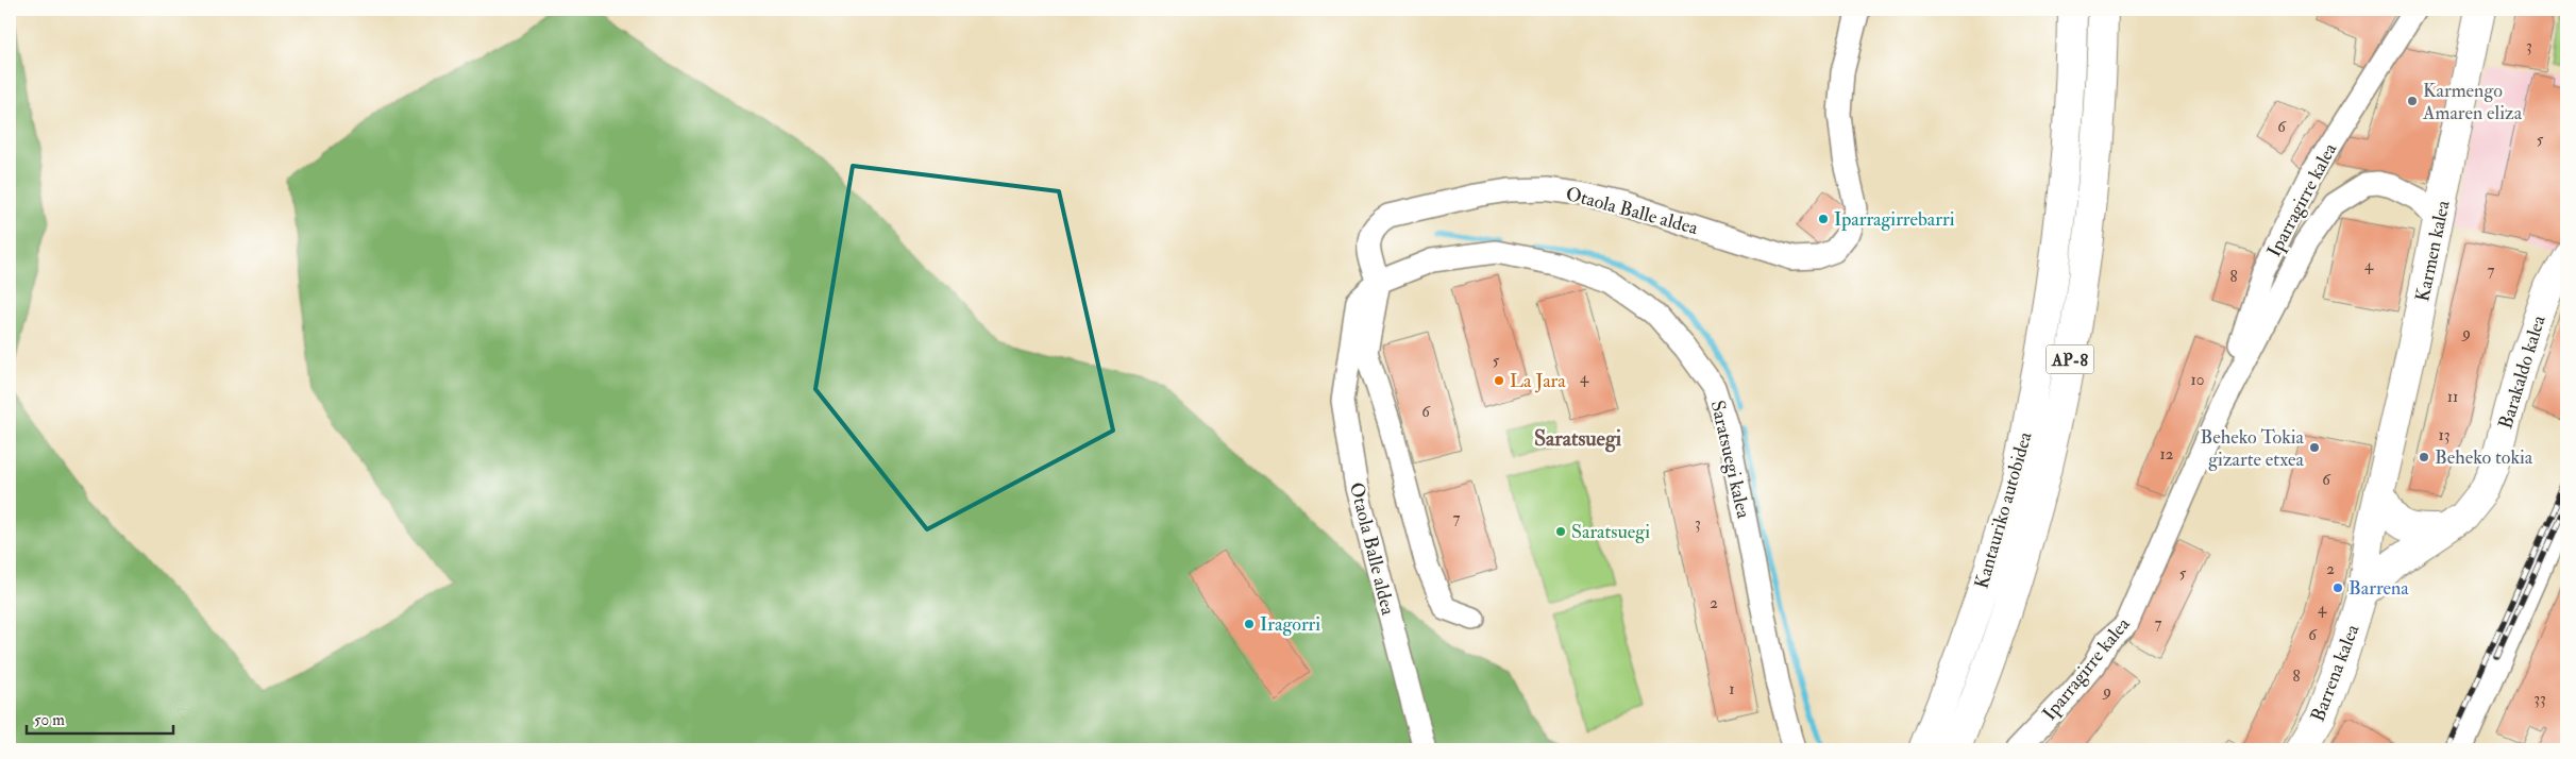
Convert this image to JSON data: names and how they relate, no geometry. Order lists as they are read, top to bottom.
{
  "streets": {
    "main road": [
      "Karmen kalea",
      "AP-8",
      "Barakaldo kalea",
      "Kantauriko autobidea",
      "Barrena kalea"
    ],
    "street": ["Iparragirre kalea", "Otaola Balle aldea", "Saratsuegi kalea"]
  },
  "crossings": [
    ["Iparragirre kalea", "Karmen kalea"],
    ["Otaola Balle aldea", "Saratsuegi kalea"],
    ["Karmen kalea", "Barakaldo kalea"],
    ["Karmen kalea", "Barrena kalea"],
    ["Barakaldo kalea", "Barrena kalea"]
  ],
  "districts": ["Saratsuegi"],
  "places": [
    "Karmengo Amaren eliza",
    "Iparragirrebarri",
    "La Jara",
    "Beheko Tokia gizarte etxea",
    "Beheko tokia",
    "Saratsuegi",
    "Barrena",
    "Iragorri"
  ],
  "house_numbers": [
    "3",
    "6",
    "5",
    "4",
    "7",
    "8",
    "9",
    "5",
    "4",
    "10",
    "11",
    "6",
    "13",
    "12",
    "6",
    "7",
    "3",
    "2",
    "5",
    "2",
    "4",
    "7",
    "6",
    "8",
    "1",
    "9",
    "33"
  ],
  "scale_bar": "50 m"
}
